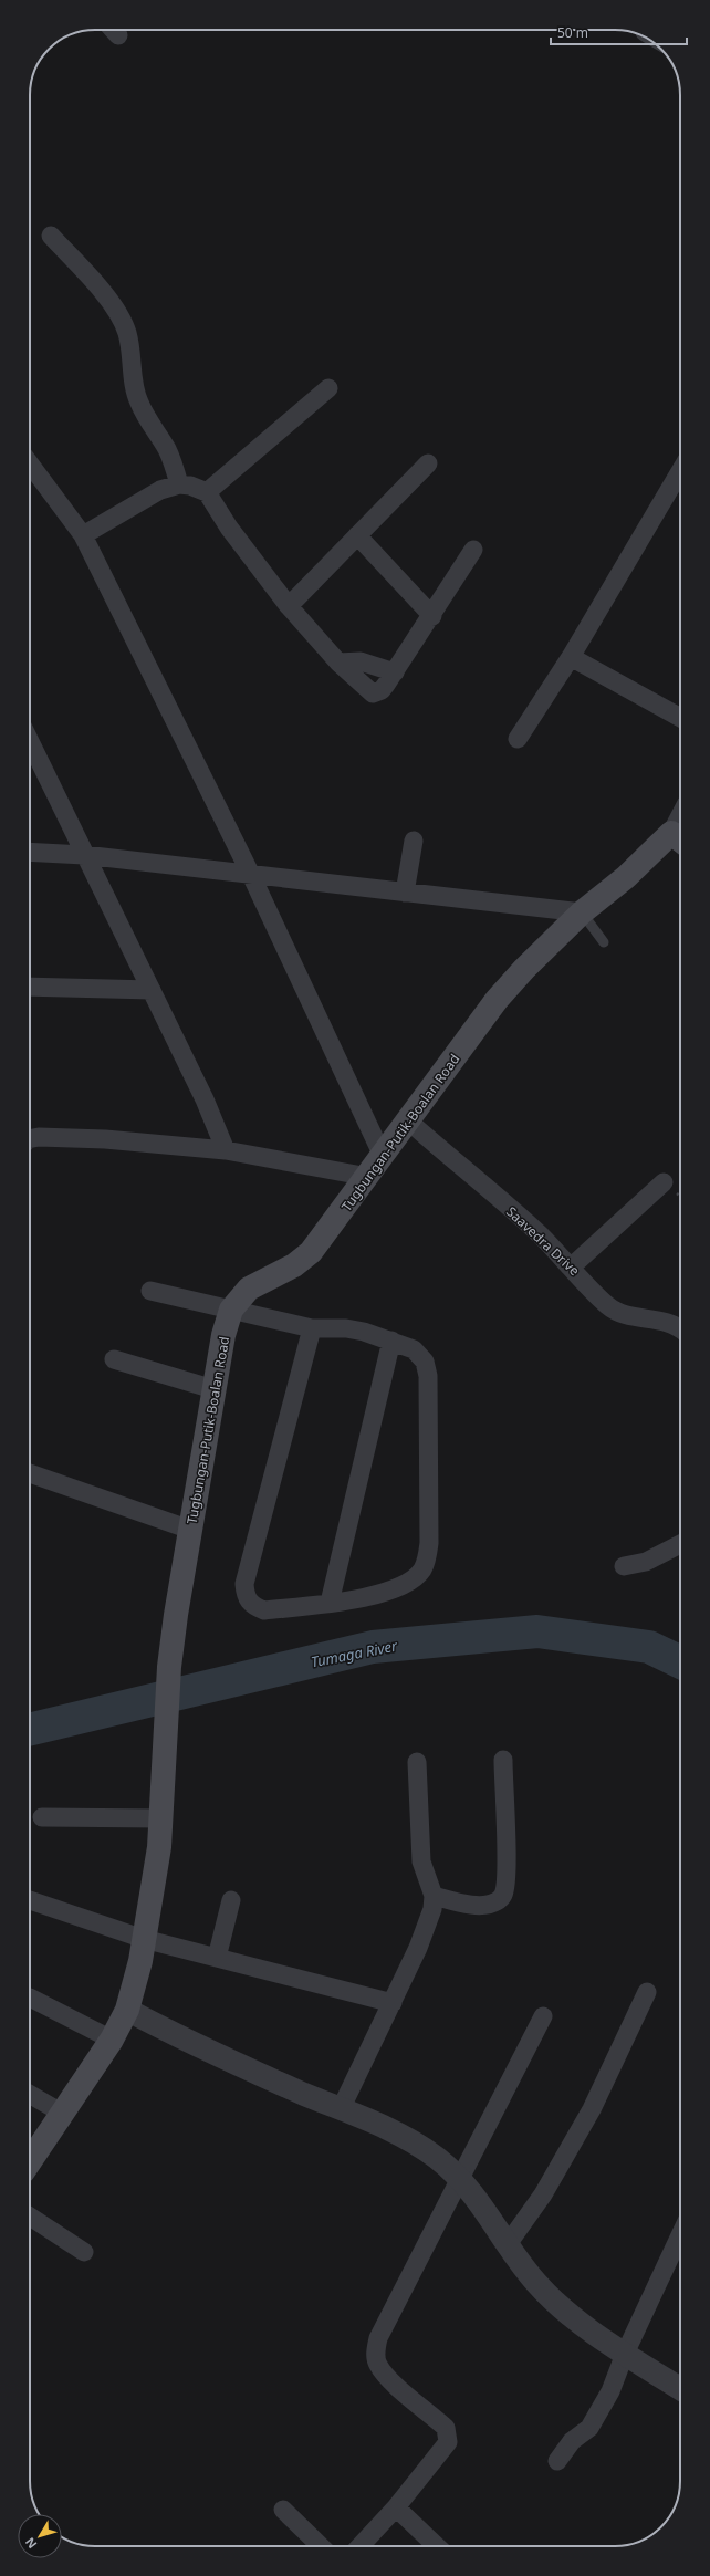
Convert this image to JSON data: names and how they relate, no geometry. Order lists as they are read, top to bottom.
{
  "streets": {
    "main road": ["Tugbungan-Putik-Boalan Road"],
    "street": ["Saavedra Drive"]
  },
  "crossings": [
    ["Tugbungan-Putik-Boalan Road", "Saavedra Drive"]
  ],
  "water": ["Tumaga River"],
  "scale_bar": "50 m",
  "north": "bottom left"
}
